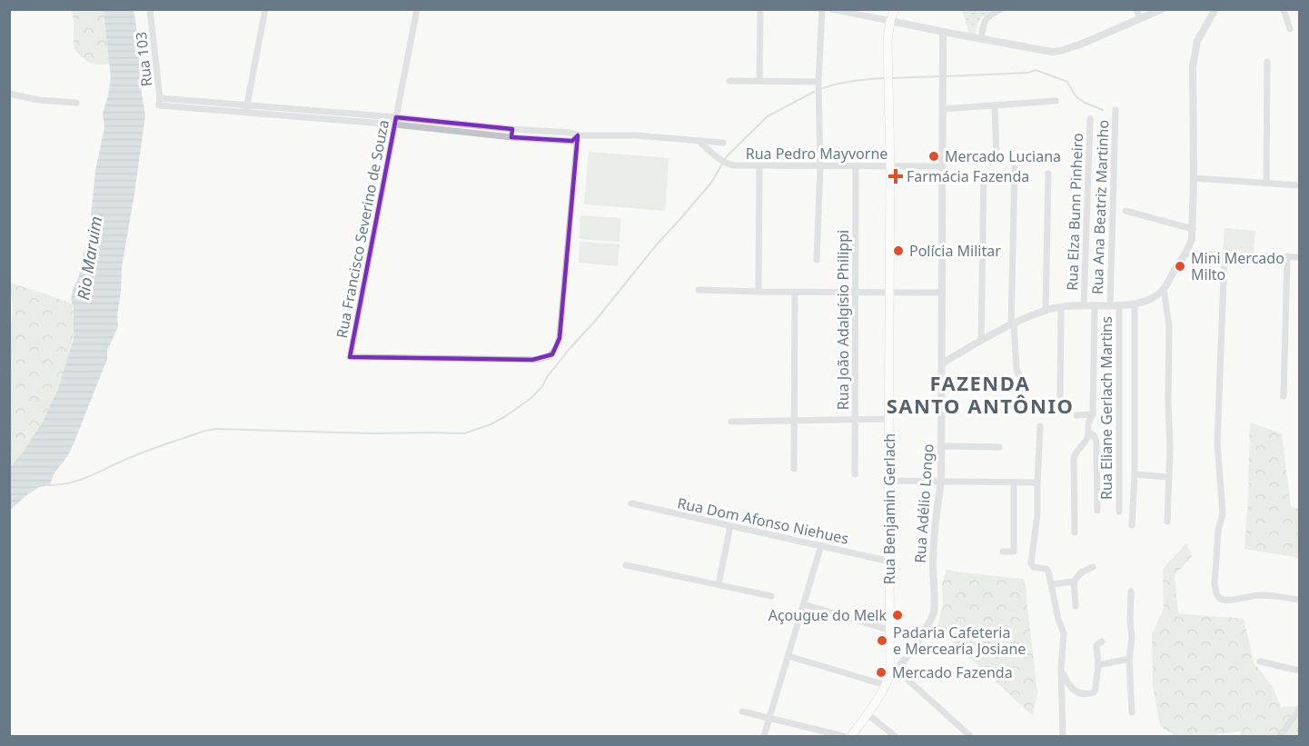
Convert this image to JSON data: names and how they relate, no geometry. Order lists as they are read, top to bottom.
{
  "streets": {
    "main road": ["Rua Benjamin Gerlach"],
    "street": [
      "Rua 103",
      "Rua Pedro Mayvorne",
      "Rua Ana Beatriz Martinho",
      "Rua Elza Bunn Pinheiro",
      "Rua Francisco Severino de Souza",
      "Rua João Adalgísio Philippi",
      "Rua Eliane Gerlach Martins",
      "Rua Adélio Longo",
      "Rua Dom Afonso Niehues"
    ]
  },
  "crossings": [
    ["Rua Pedro Mayvorne", "Rua João Adalgísio Philippi"],
    ["Rua Pedro Mayvorne", "Rua Adélio Longo"],
    ["Rua Pedro Mayvorne", "Rua Benjamin Gerlach"],
    ["Rua Adélio Longo", "Rua Benjamin Gerlach"],
    ["Rua Benjamin Gerlach", "Rua Dom Afonso Niehues"]
  ],
  "districts": ["FAZENDA SANTO ANTÔNIO"],
  "water": ["Rio Maruim"],
  "places": {
    "other": [
      "Mercado Luciana",
      "Polícia Militar",
      "Mini Mercado Milto",
      "Açougue do Melk",
      "Padaria Cafeteria e Mercearia Josiane",
      "Mercado Fazenda"
    ],
    "health": ["Farmácia Fazenda"]
  }
}
